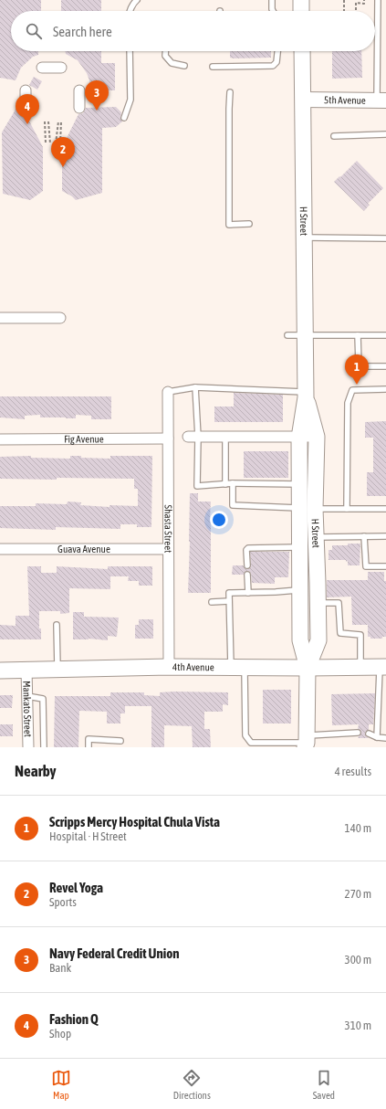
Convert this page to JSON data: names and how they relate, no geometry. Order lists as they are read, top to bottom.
{
  "streets": {
    "main road": ["H Street", "4th Avenue"],
    "street": [
      "5th Avenue",
      "Fig Avenue",
      "Shasta Street",
      "Guava Avenue",
      "Mankato Street"
    ]
  },
  "crossings": [
    ["5th Avenue", "H Street"],
    ["H Street", "4th Avenue"],
    ["Fig Avenue", "Shasta Street"],
    ["Shasta Street", "Guava Avenue"],
    ["Shasta Street", "4th Avenue"],
    ["4th Avenue", "Mankato Street"]
  ],
  "page": {
    "search": "Search here",
    "pins": [
      "3",
      "4",
      "2",
      "1"
    ],
    "heading": ["Nearby", "4 results"],
    "list": [
      {
        "mark": "1",
        "name": "Scripps Mercy Hospital Chula Vista",
        "note": "Hospital · H Street",
        "value": "140 m"
      },
      {
        "mark": "2",
        "name": "Revel Yoga",
        "note": "Sports",
        "value": "270 m"
      },
      {
        "mark": "3",
        "name": "Navy Federal Credit Union",
        "note": "Bank",
        "value": "300 m"
      },
      {
        "mark": "4",
        "name": "Fashion Q",
        "note": "Shop",
        "value": "310 m"
      }
    ],
    "nav": ["Map", "Directions", "Saved"]
  }
}
